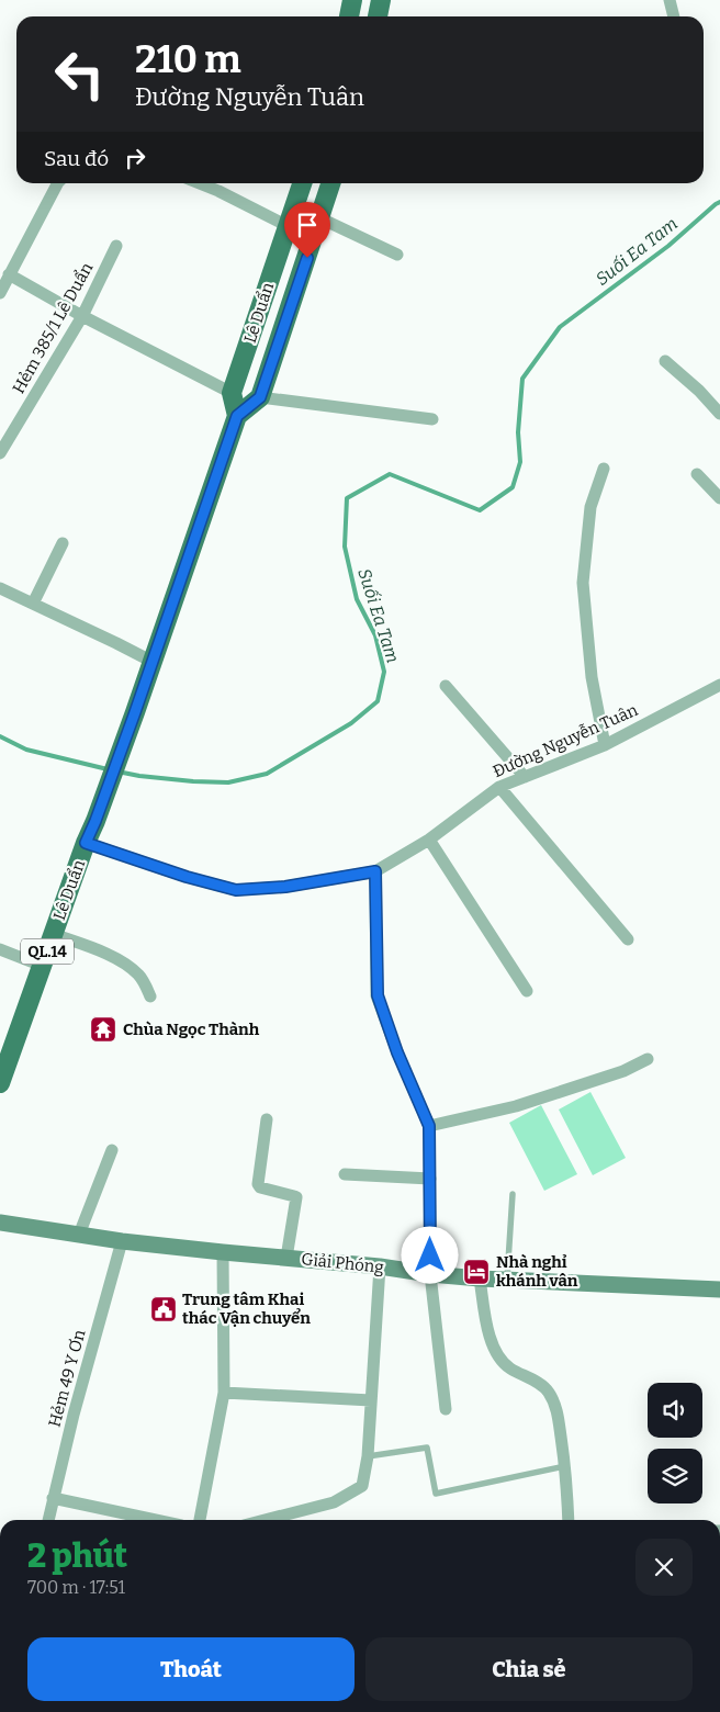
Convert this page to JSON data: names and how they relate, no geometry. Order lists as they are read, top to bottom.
{
  "streets": {
    "main road": ["Lê Duẩn", "QL.14"],
    "street": [
      "Hẻm 385/1 Lê Duẩn",
      "Đường Nguyễn Tuân",
      "Giải Phóng",
      "Hẻm 49 Y Ơn"
    ]
  },
  "crossings": [
    ["Lê Duẩn", "Đường Nguyễn Tuân"],
    ["Giải Phóng", "Hẻm 49 Y Ơn"]
  ],
  "water": ["Suối Ea Tam"],
  "places": {
    "temple": ["Chùa Ngọc Thành"],
    "hotel": ["Nhà nghỉ khánh vân"],
    "public building": ["Trung tâm Khai thác Vận chuyển"]
  },
  "page": {
    "turn": ["210 m", "Đường Nguyễn Tuân"],
    "then": "Sau đó",
    "heading": ["2 phút", "700 m · 17:51"],
    "buttons": ["Thoát", "Chia sẻ"]
  }
}
